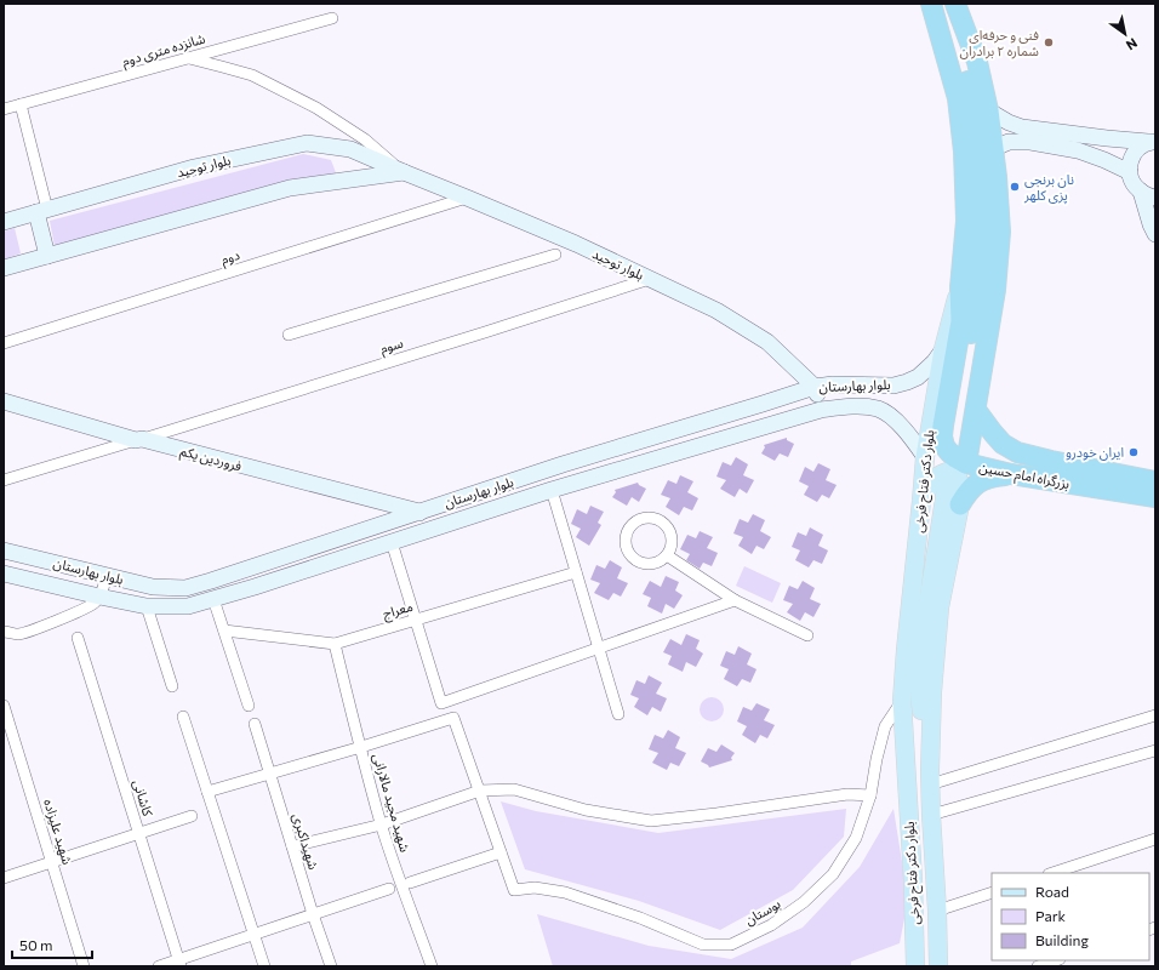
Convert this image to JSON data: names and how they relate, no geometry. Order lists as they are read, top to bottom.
{
  "streets": {
    "highway": ["بزرگراه امام حسین", "بلوار دکتر فتاح فرخی"],
    "main road": ["بلوار توحید", "بلوار بهارستان", "فروردین یکم"],
    "street": [
      "شانزده متری دوم",
      "دوم",
      "سوم",
      "معراج",
      "کاشانی",
      "شهید مجید مالارانی",
      "شهید علیزاده",
      "شهیداکبری",
      "بوستان"
    ]
  },
  "crossings": [
    ["بلوار توحید", "دوم"],
    ["بلوار توحید", "سوم"],
    ["بلوار توحید", "بلوار بهارستان"],
    ["سوم", "فروردین یکم"],
    ["بلوار بهارستان", "فروردین یکم"],
    ["بلوار بهارستان", "بلوار دکتر فتاح فرخی"],
    ["بزرگراه امام حسین", "بلوار دکتر فتاح فرخی"],
    ["بلوار دکتر فتاح فرخی", "بوستان"],
    ["معراج", "شهید مجید مالارانی"]
  ],
  "places": ["فنی و حرفه‌ای شماره ۲ برادران", "نان برنجی پزی کلهر", "ایران خودرو"],
  "legend": ["Road", "Park", "Building"],
  "scale_bar": "50 m",
  "north": "bottom right"
}
